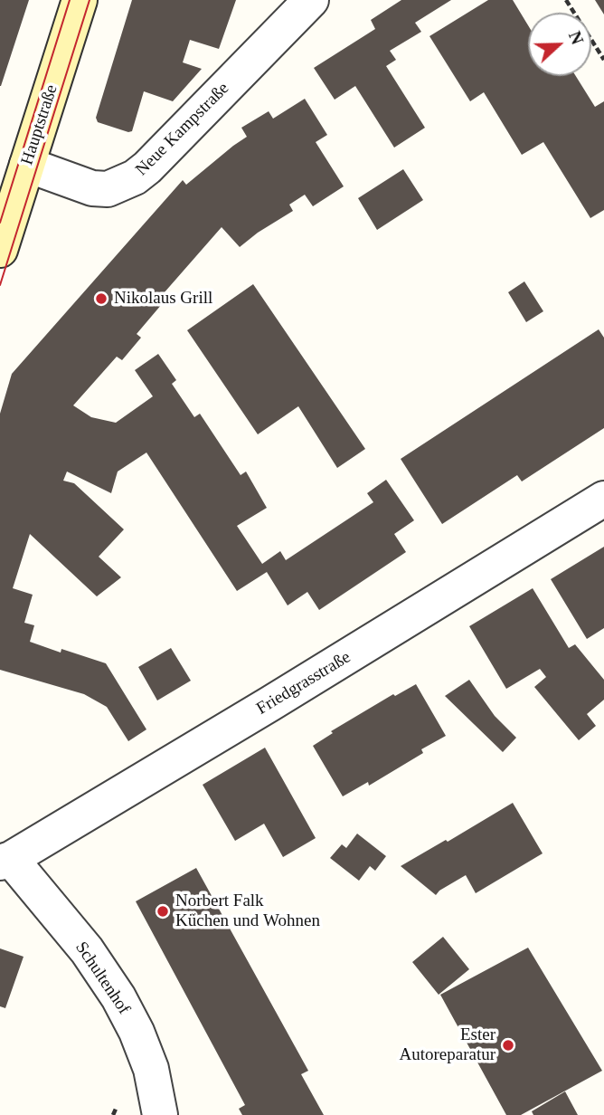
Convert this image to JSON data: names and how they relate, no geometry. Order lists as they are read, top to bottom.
{
  "streets": {
    "street": [
      "Hauptstraße",
      "Neue Kampstraße",
      "Friedgrasstraße",
      "Schultenhof"
    ]
  },
  "crossings": [
    ["Hauptstraße", "Neue Kampstraße"],
    ["Friedgrasstraße", "Schultenhof"]
  ],
  "places": ["Nikolaus Grill", "Norbert Falk Küchen und Wohnen", "Ester Autoreparatur"],
  "north": "right"
}
